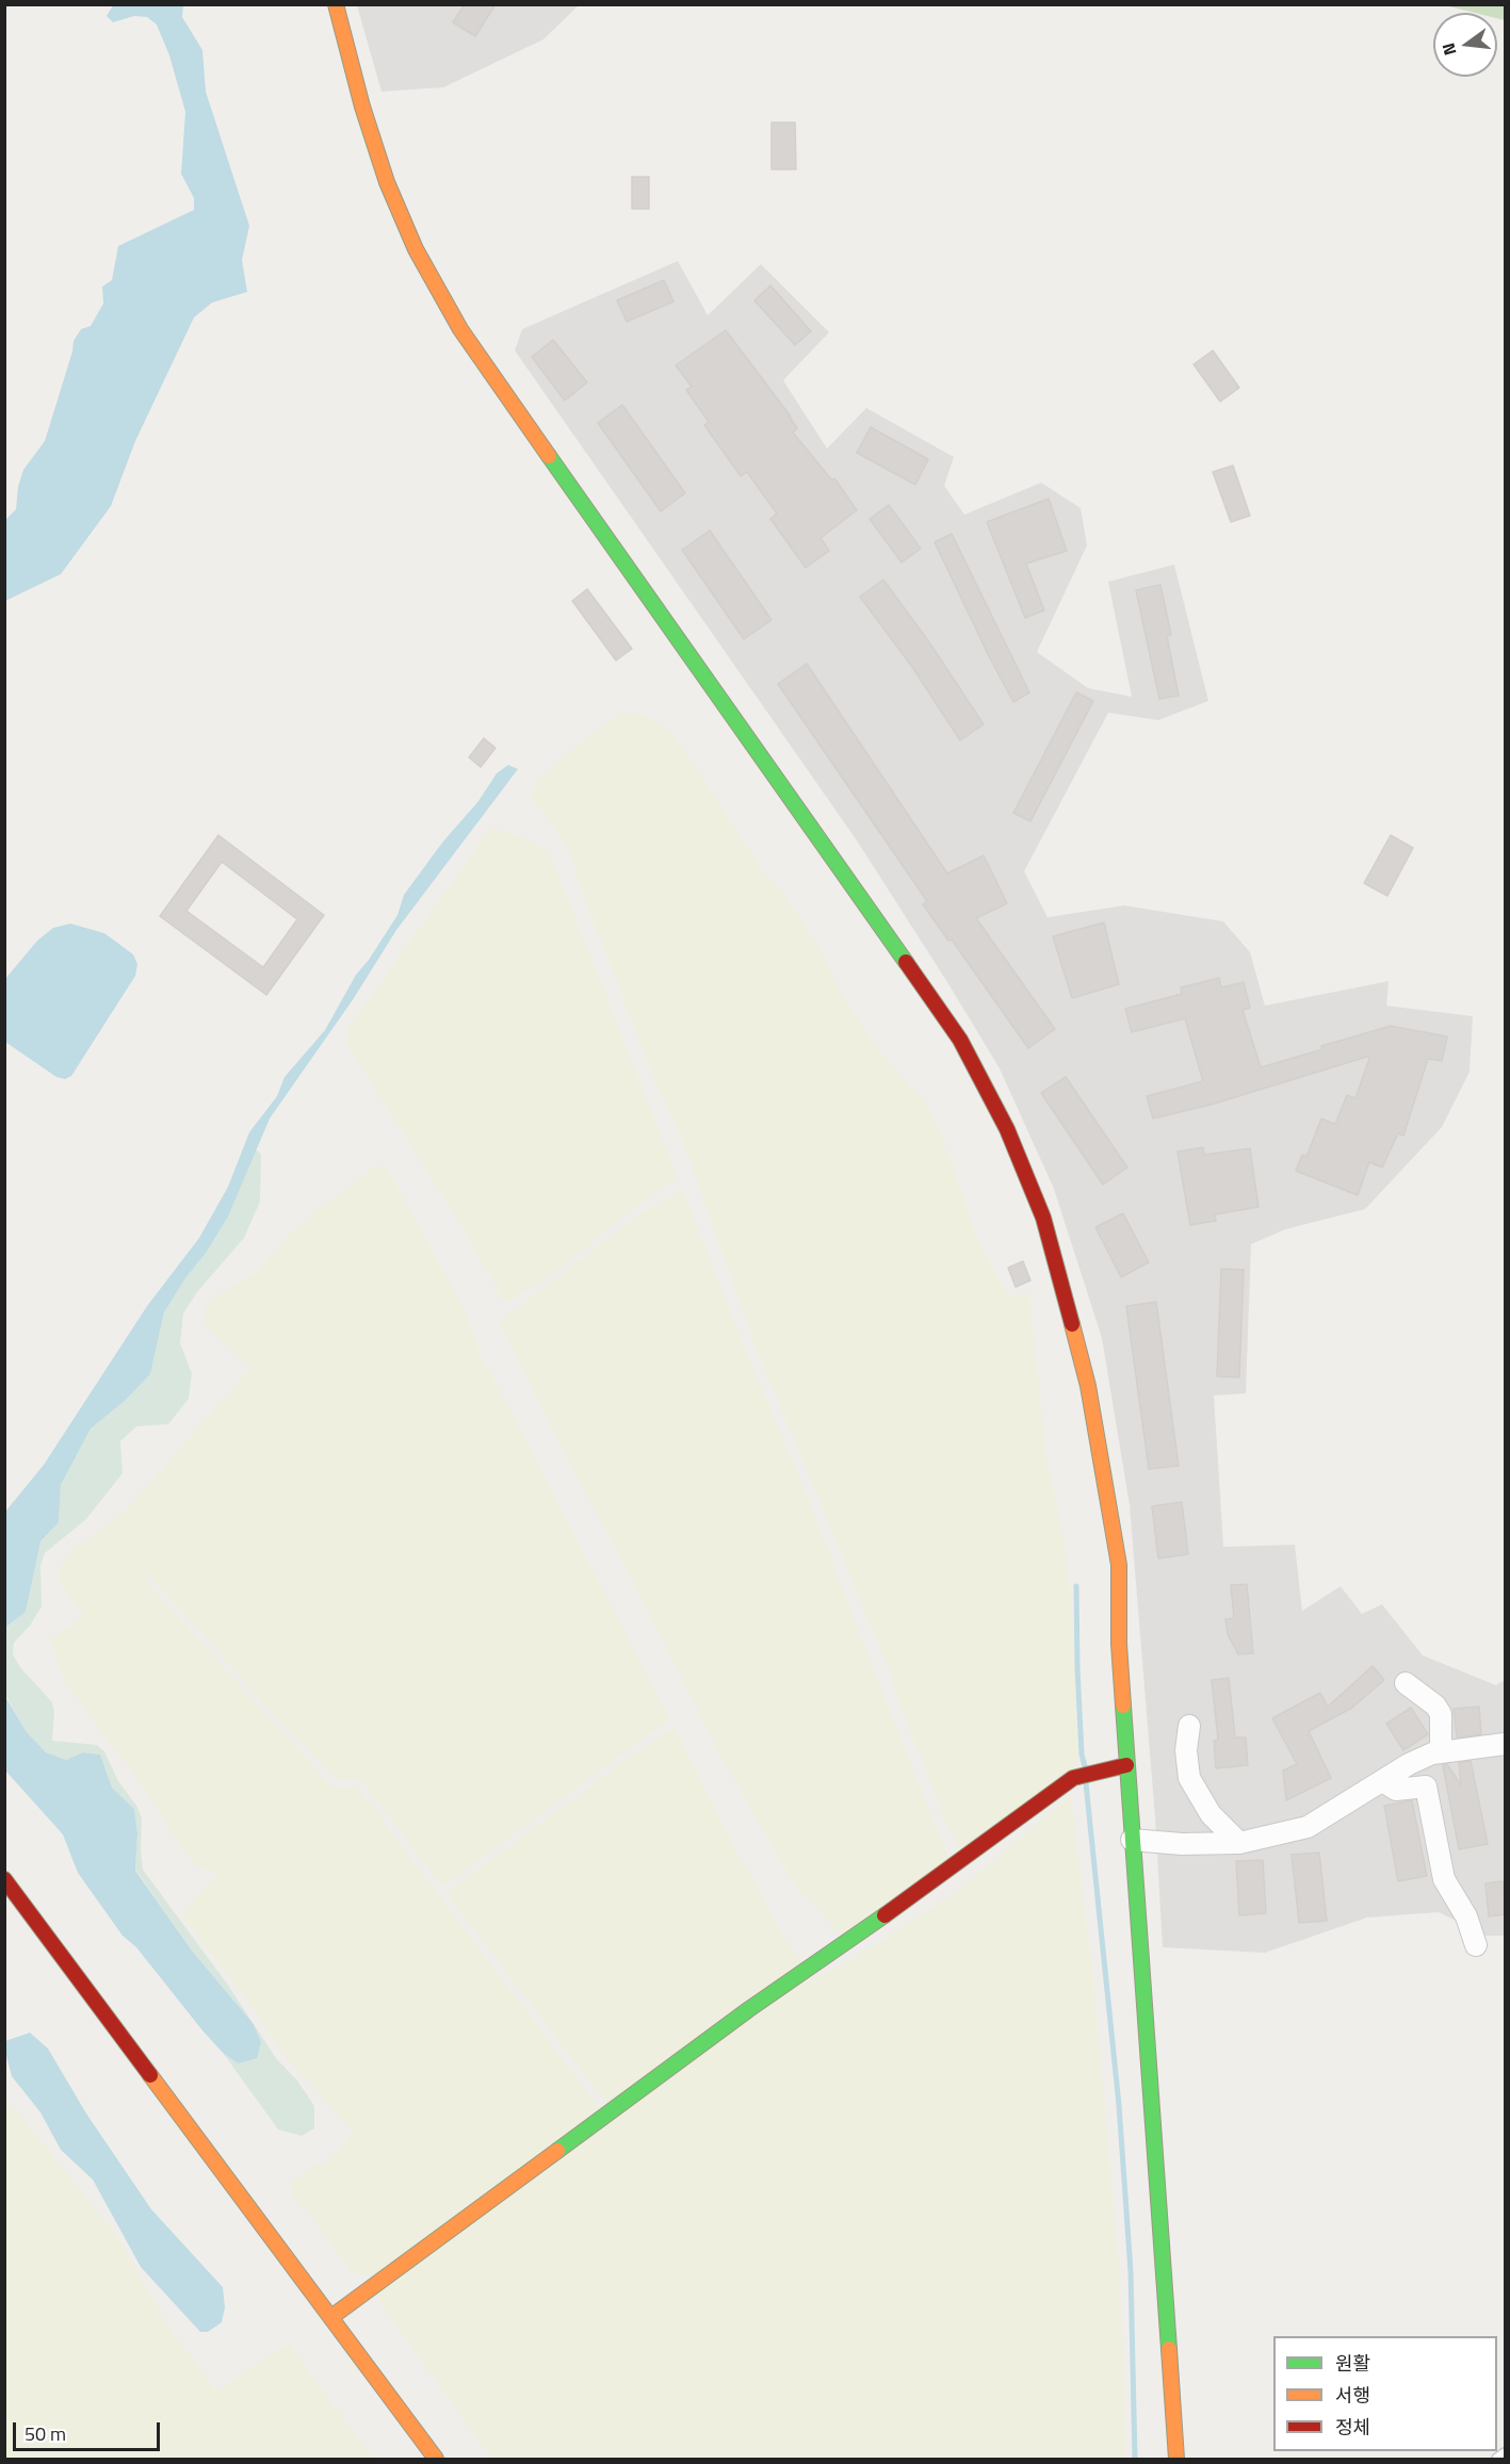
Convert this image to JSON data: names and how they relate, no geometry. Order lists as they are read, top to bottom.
{
  "legend": ["원활", "서행", "정체"],
  "scale_bar": "50 m",
  "north": "left"
}
